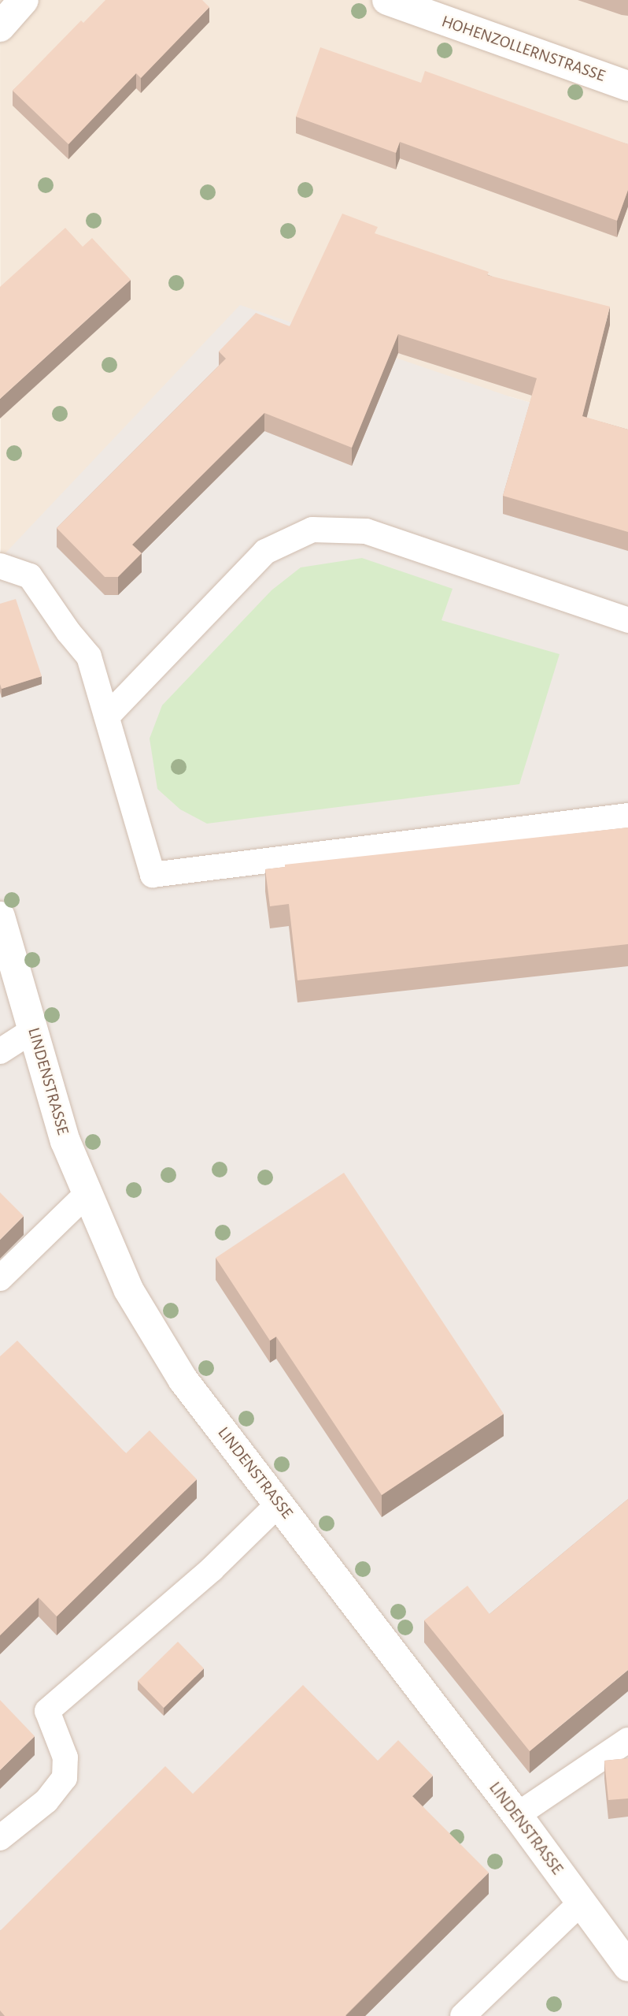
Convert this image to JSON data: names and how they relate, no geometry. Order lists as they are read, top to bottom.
{
  "streets": {
    "street": ["HOHENZOLLERNSTRASSE", "LINDENSTRASSE"]
  }
}
